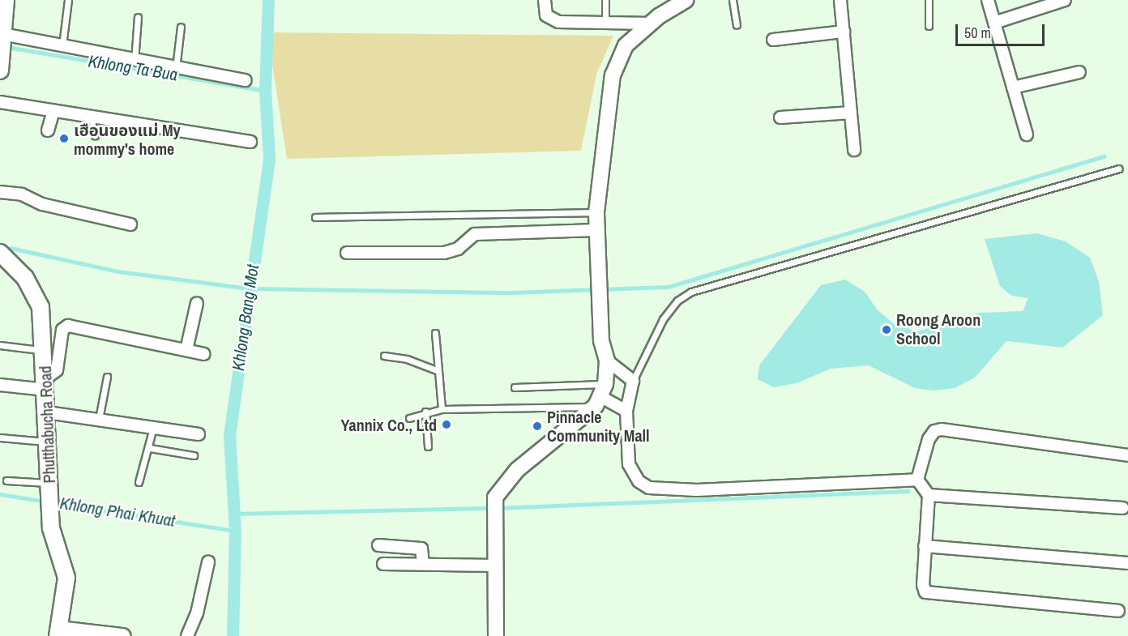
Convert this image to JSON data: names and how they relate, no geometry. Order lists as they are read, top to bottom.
{
  "streets": {
    "main road": ["Phutthabucha Road"]
  },
  "water": ["Khlong Ta Bua", "Khlong Bang Mot", "Khlong Phai Khuat"],
  "places": [
    "เฮือนของแม่ My mommy's home",
    "Roong Aroon School",
    "Yannix Co., Ltd",
    "Pinnacle Community Mall"
  ],
  "scale_bar": "50 m"
}
